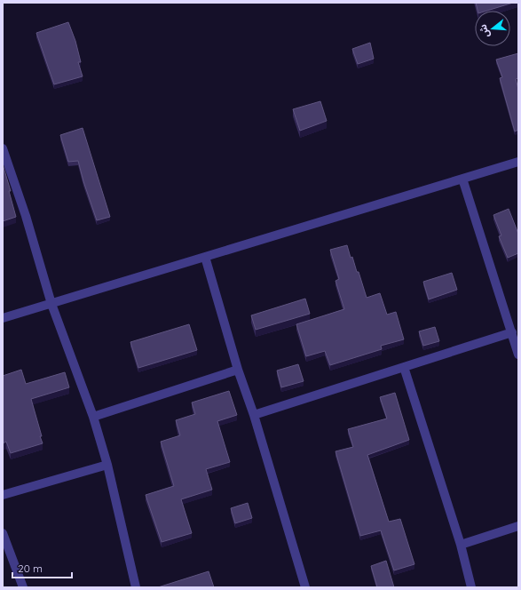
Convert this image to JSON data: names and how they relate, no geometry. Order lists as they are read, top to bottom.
{
  "scale_bar": "20 m",
  "north": "left"
}
